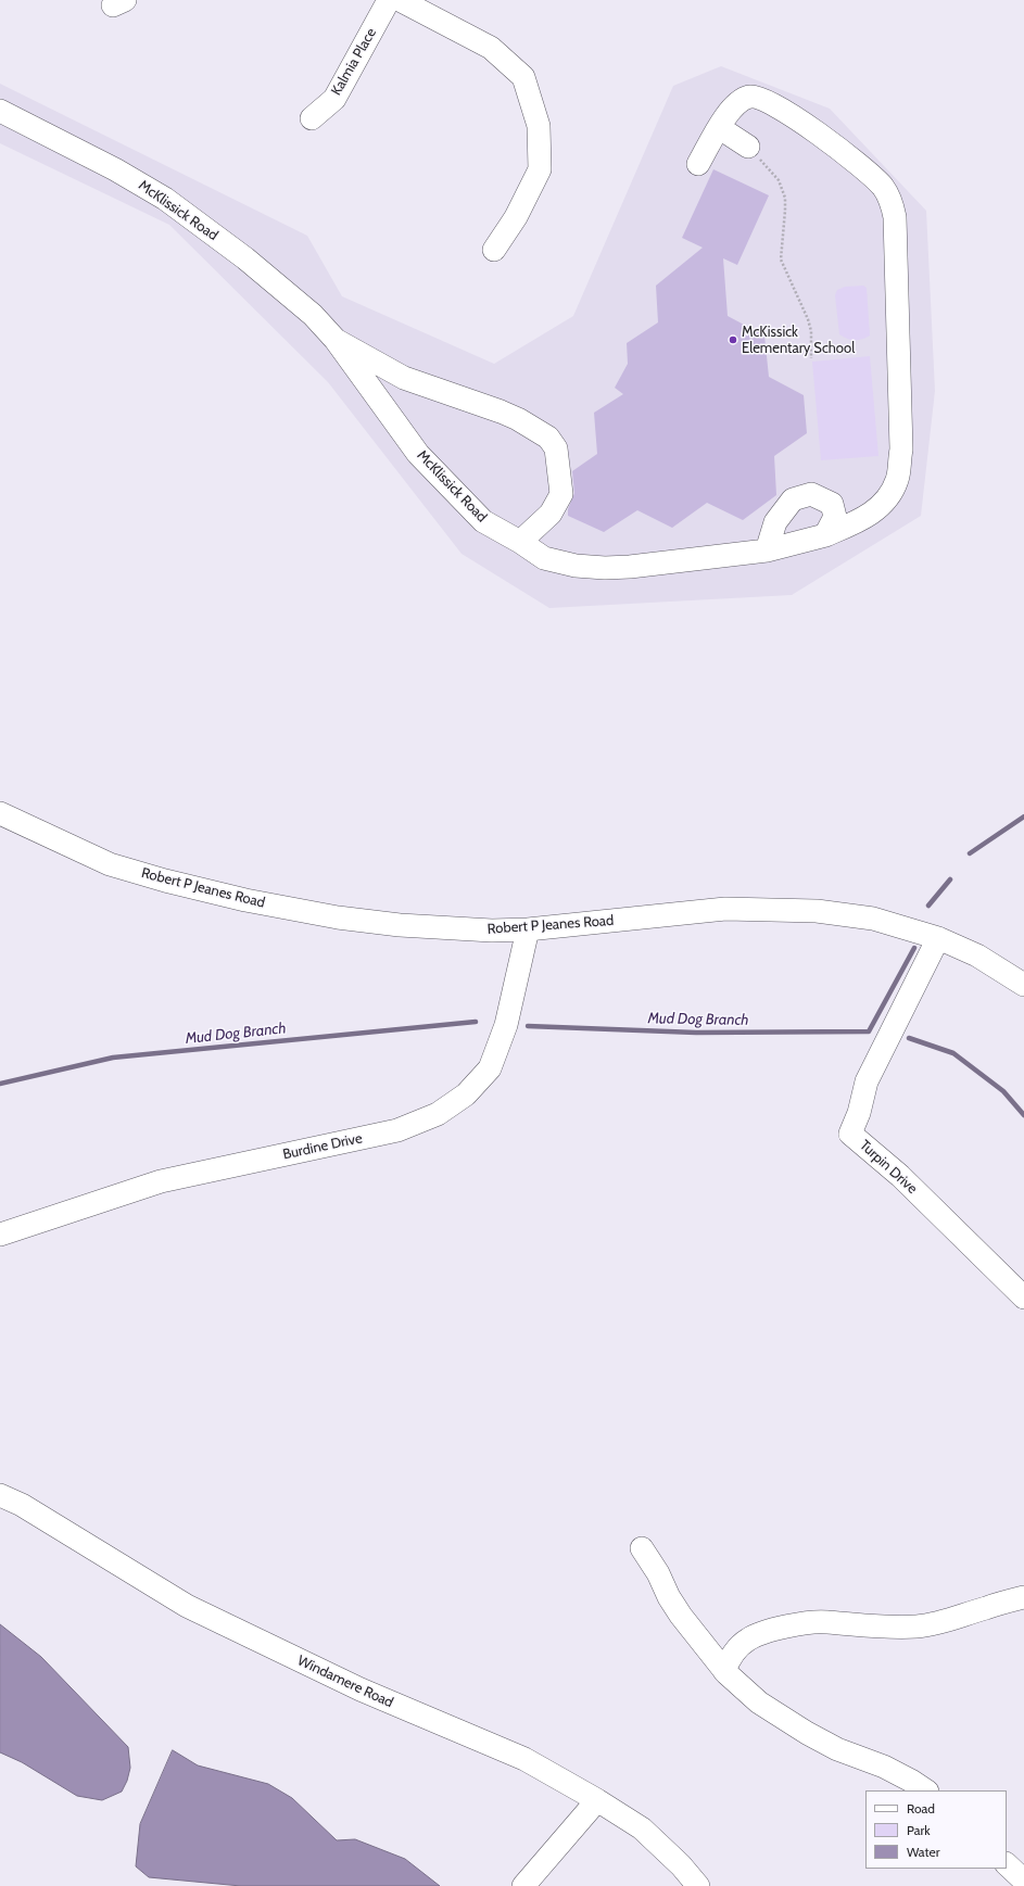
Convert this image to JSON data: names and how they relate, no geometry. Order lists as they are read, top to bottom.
{
  "streets": {
    "street": [
      "Kalmia Place",
      "McKlissick Road",
      "Robert P Jeanes Road",
      "Burdine Drive",
      "Turpin Drive",
      "Windamere Road"
    ]
  },
  "crossings": [
    ["Robert P Jeanes Road", "Burdine Drive"],
    ["Robert P Jeanes Road", "Turpin Drive"]
  ],
  "water": ["Mud Dog Branch"],
  "places": ["McKissick Elementary School"],
  "legend": ["Road", "Park", "Water"]
}
